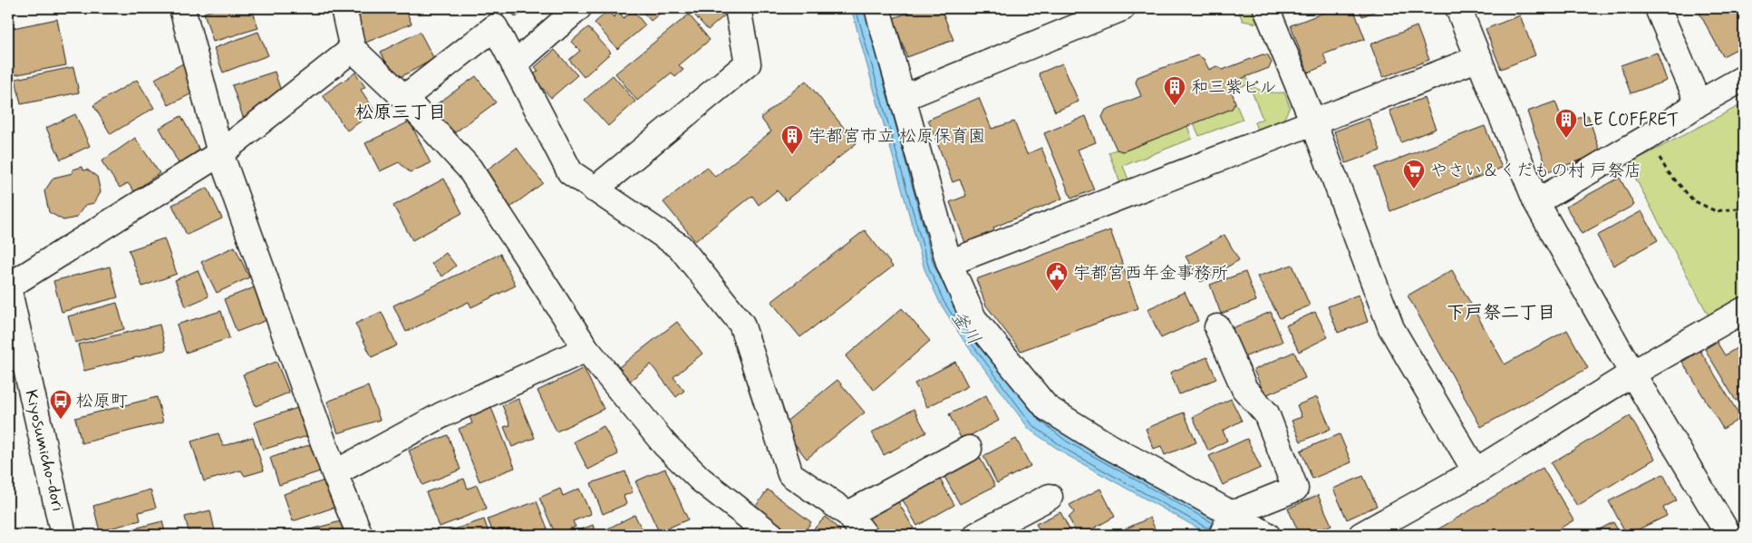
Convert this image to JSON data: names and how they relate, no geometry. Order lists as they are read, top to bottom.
{
  "streets": {
    "street": ["Kiyosumicho-dori"]
  },
  "districts": ["松原三丁目", "下戸祭二丁目"],
  "water": ["釜川"],
  "places": {
    "building": ["和三紫ビル", "LE COFFRET", "宇都宮市立 松原保育園"],
    "supermarket": ["やさい＆くだもの村 戸祭店"],
    "public building": ["宇都宮西年金事務所"],
    "bus stop": ["松原町"]
  }
}
